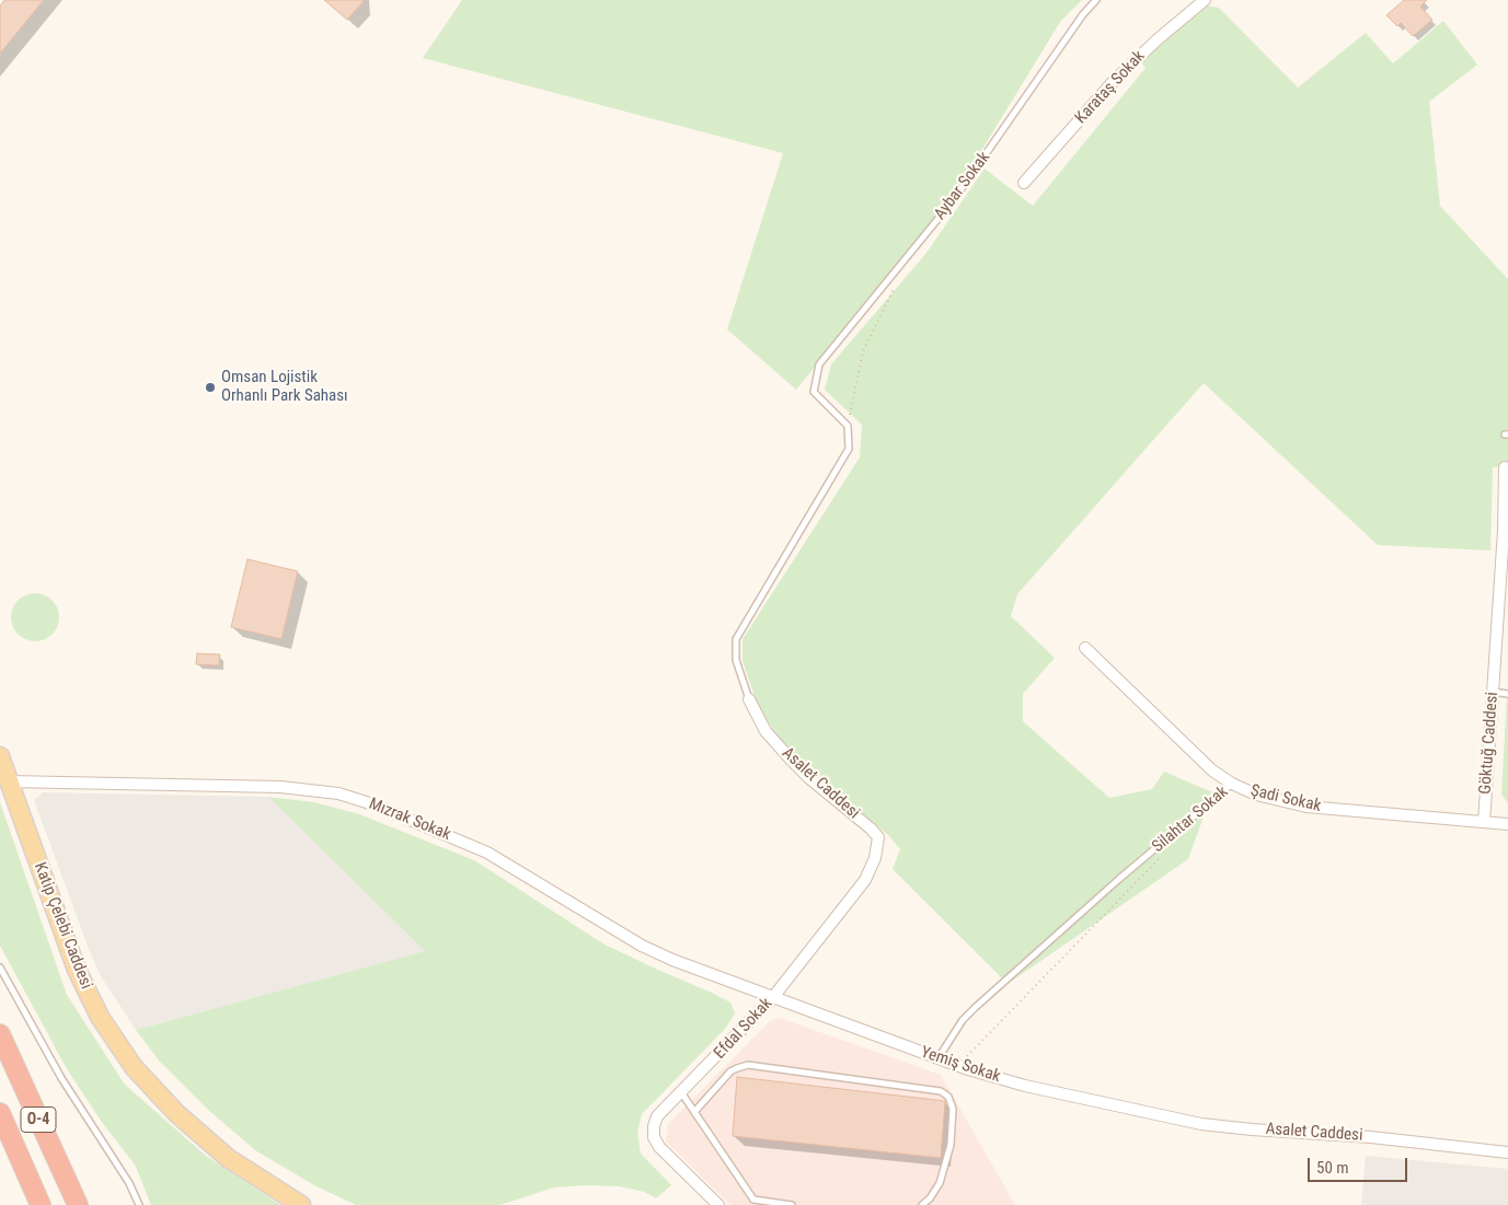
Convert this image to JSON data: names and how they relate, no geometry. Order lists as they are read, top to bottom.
{
  "streets": {
    "highway": ["O-4"],
    "main road": ["Katip Çelebi Caddesi"],
    "street": [
      "Karataş Sokak",
      "Göktuğ Caddesi",
      "Asalet Caddesi",
      "Şadi Sokak",
      "Mızrak Sokak",
      "Efdal Sokak",
      "Yemiş Sokak"
    ],
    "lane": ["Aybar Sokak", "Silahtar Sokak"]
  },
  "crossings": [
    ["Göktuğ Caddesi", "Şadi Sokak"],
    ["Asalet Caddesi", "Efdal Sokak"],
    ["Asalet Caddesi", "Yemiş Sokak"],
    ["Şadi Sokak", "Silahtar Sokak"],
    ["Mızrak Sokak", "Katip Çelebi Caddesi"],
    ["Mızrak Sokak", "Efdal Sokak"],
    ["Mızrak Sokak", "Yemiş Sokak"],
    ["Silahtar Sokak", "Yemiş Sokak"],
    ["Efdal Sokak", "Yemiş Sokak"]
  ],
  "places": ["Omsan Lojistik Orhanlı Park Sahası"],
  "scale_bar": "50 m"
}
